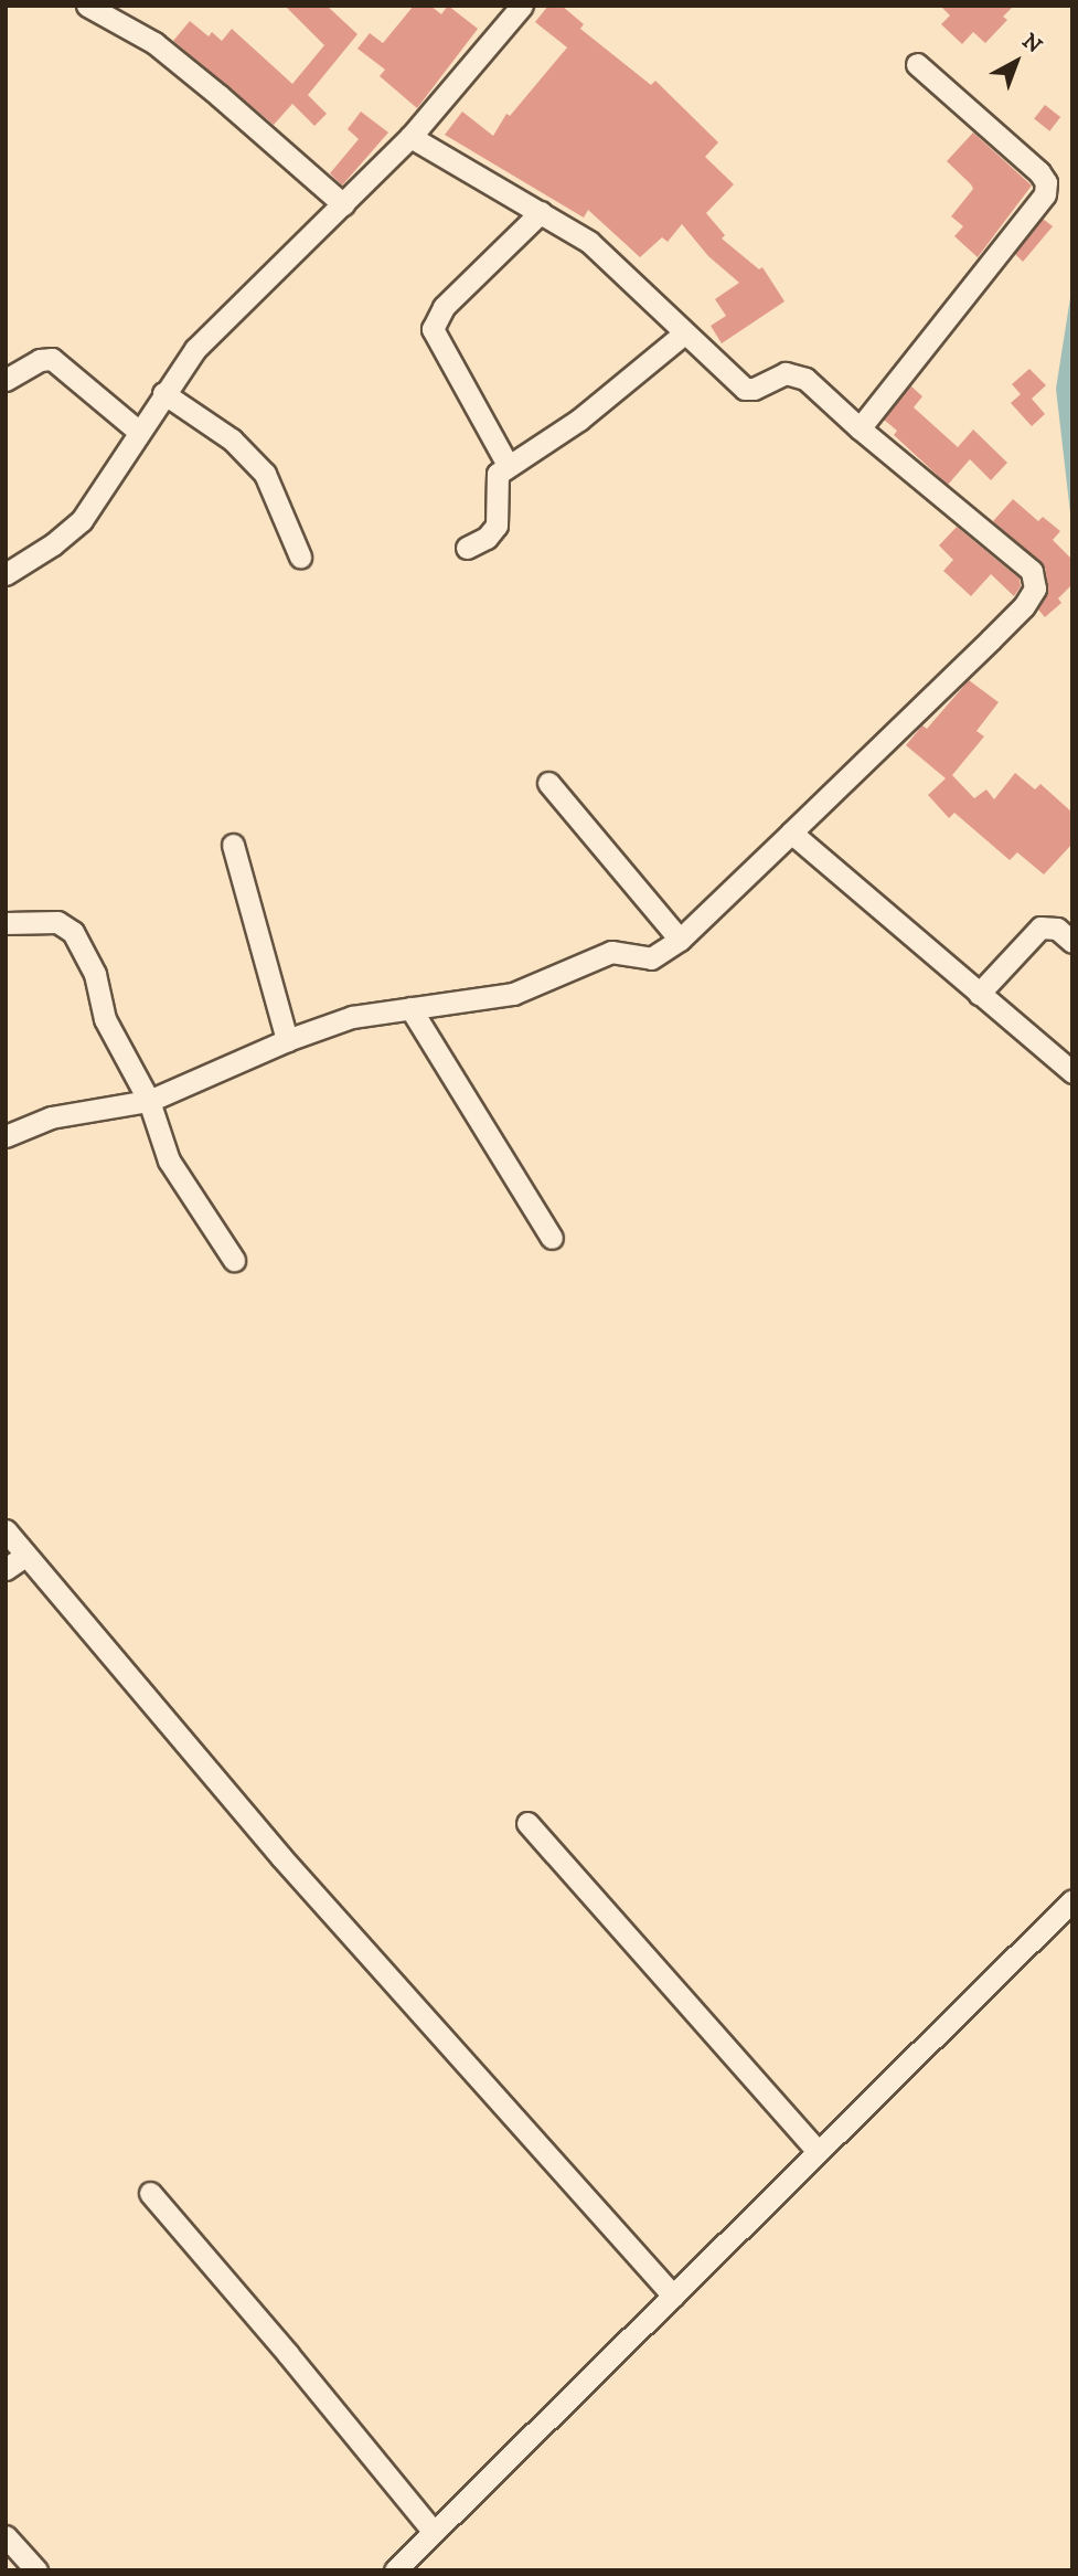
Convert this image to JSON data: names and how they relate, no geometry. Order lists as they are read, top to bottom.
{
  "north": "top right"
}
